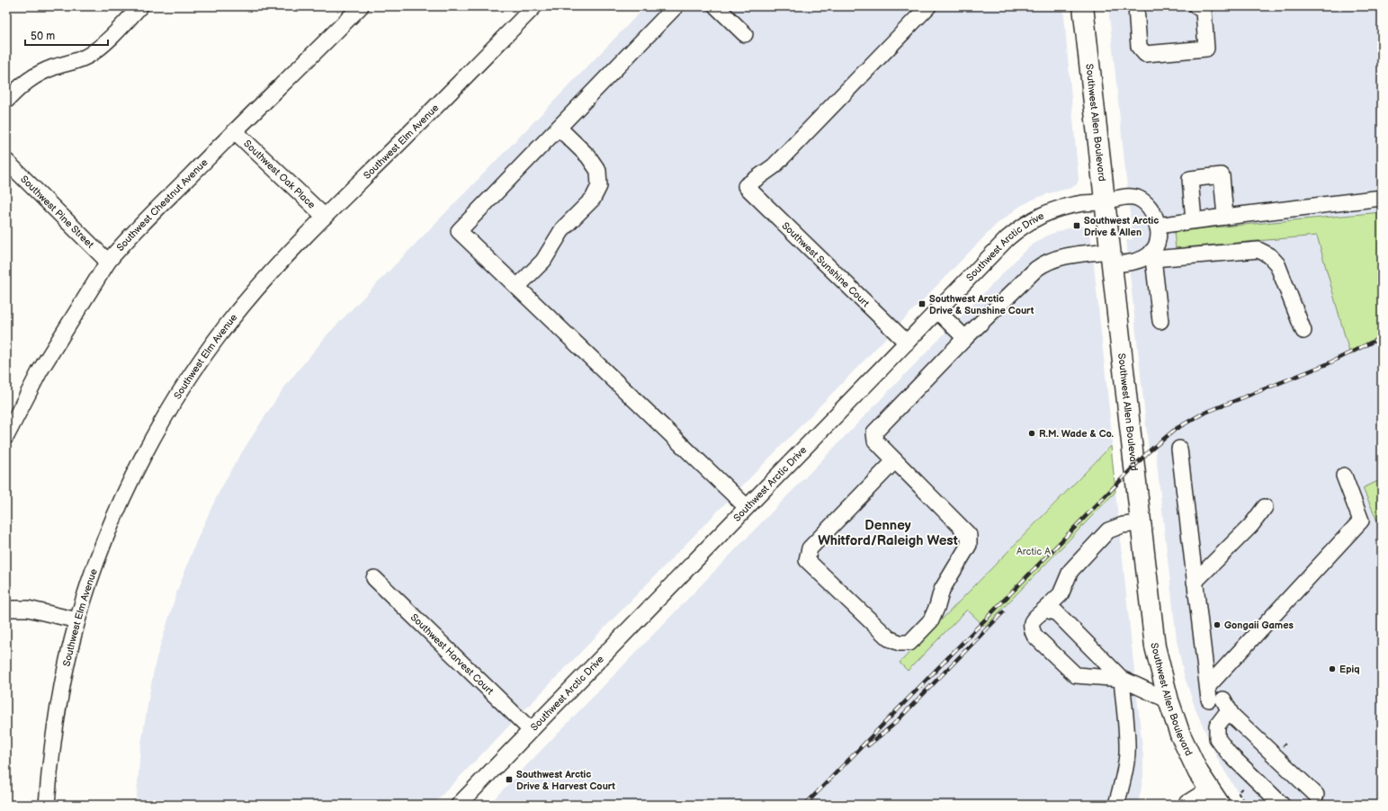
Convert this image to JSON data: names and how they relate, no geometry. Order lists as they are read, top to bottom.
{
  "streets": {
    "main road": ["Southwest Allen Boulevard"],
    "street": [
      "Southwest Elm Avenue",
      "Southwest Oak Place",
      "Southwest Chestnut Avenue",
      "Southwest Pine Street",
      "Southwest Arctic Drive",
      "Southwest Sunshine Court",
      "Southwest Harvest Court"
    ]
  },
  "crossings": [
    ["Southwest Allen Boulevard", "Southwest Arctic Drive"],
    ["Southwest Elm Avenue", "Southwest Oak Place"],
    ["Southwest Oak Place", "Southwest Chestnut Avenue"],
    ["Southwest Chestnut Avenue", "Southwest Pine Street"],
    ["Southwest Arctic Drive", "Southwest Sunshine Court"],
    ["Southwest Arctic Drive", "Southwest Harvest Court"]
  ],
  "districts": ["Denney Whitford/Raleigh West"],
  "parks": ["Arctic A"],
  "places": {
    "transit": ["Southwest Arctic Drive & Allen", "Southwest Arctic Drive & Sunshine Court", "Southwest Arctic Drive & Harvest Court"],
    "other": ["R.M. Wade & Co.", "Gongaii Games", "Epiq"]
  },
  "scale_bar": "50 m"
}
